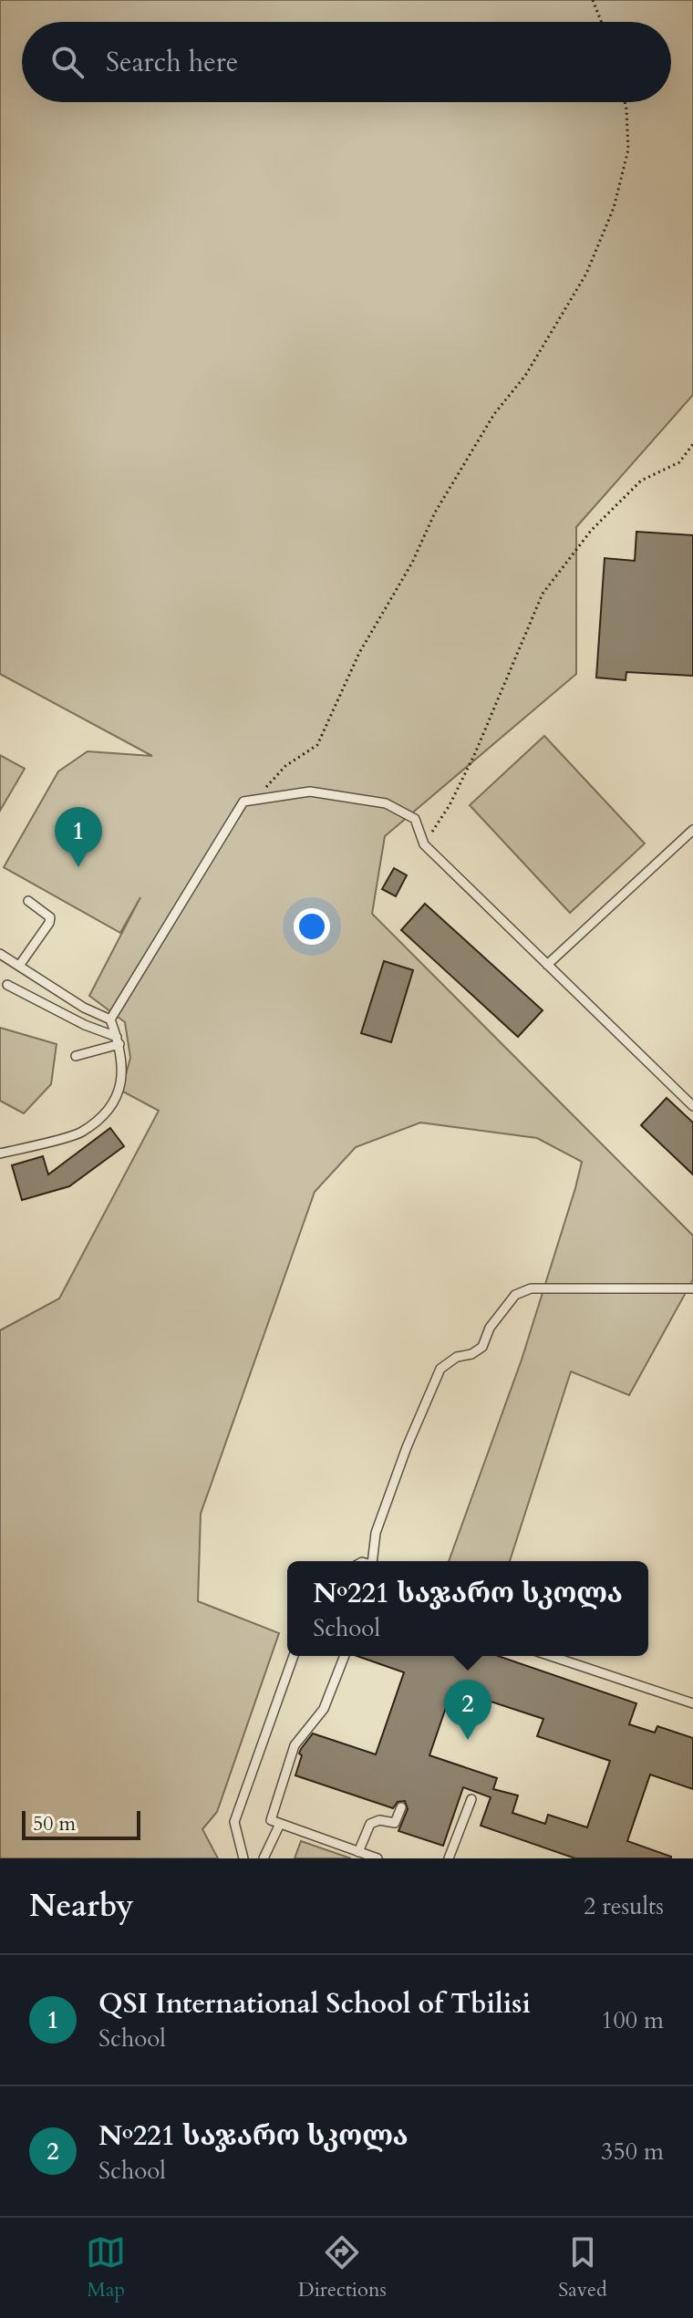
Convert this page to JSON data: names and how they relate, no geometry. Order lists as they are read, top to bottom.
{
  "scale_bar": "50 m",
  "page": {
    "search": "Search here",
    "pins": ["1", "2"],
    "popup": ["№221 საჯარო სკოლა", "School"],
    "scale": "50 m",
    "heading": ["Nearby", "2 results"],
    "list": [
      {
        "mark": "1",
        "name": "QSI International School of Tbilisi",
        "note": "School",
        "value": "100 m"
      },
      {
        "mark": "2",
        "name": "№221 საჯარო სკოლა",
        "note": "School",
        "value": "350 m"
      }
    ],
    "nav": ["Map", "Directions", "Saved"]
  }
}
